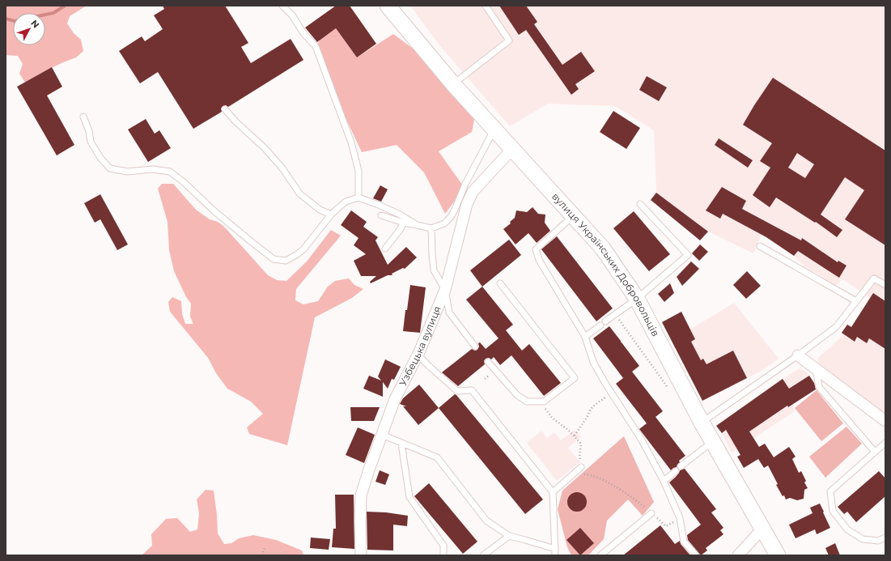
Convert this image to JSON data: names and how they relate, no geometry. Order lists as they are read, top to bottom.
{
  "streets": {
    "street": ["вулиця Українських Добровольців", "Узбецька вулиця"]
  },
  "crossings": [
    ["вулиця Українських Добровольців", "Узбецька вулиця"]
  ],
  "north": "top right"
}
